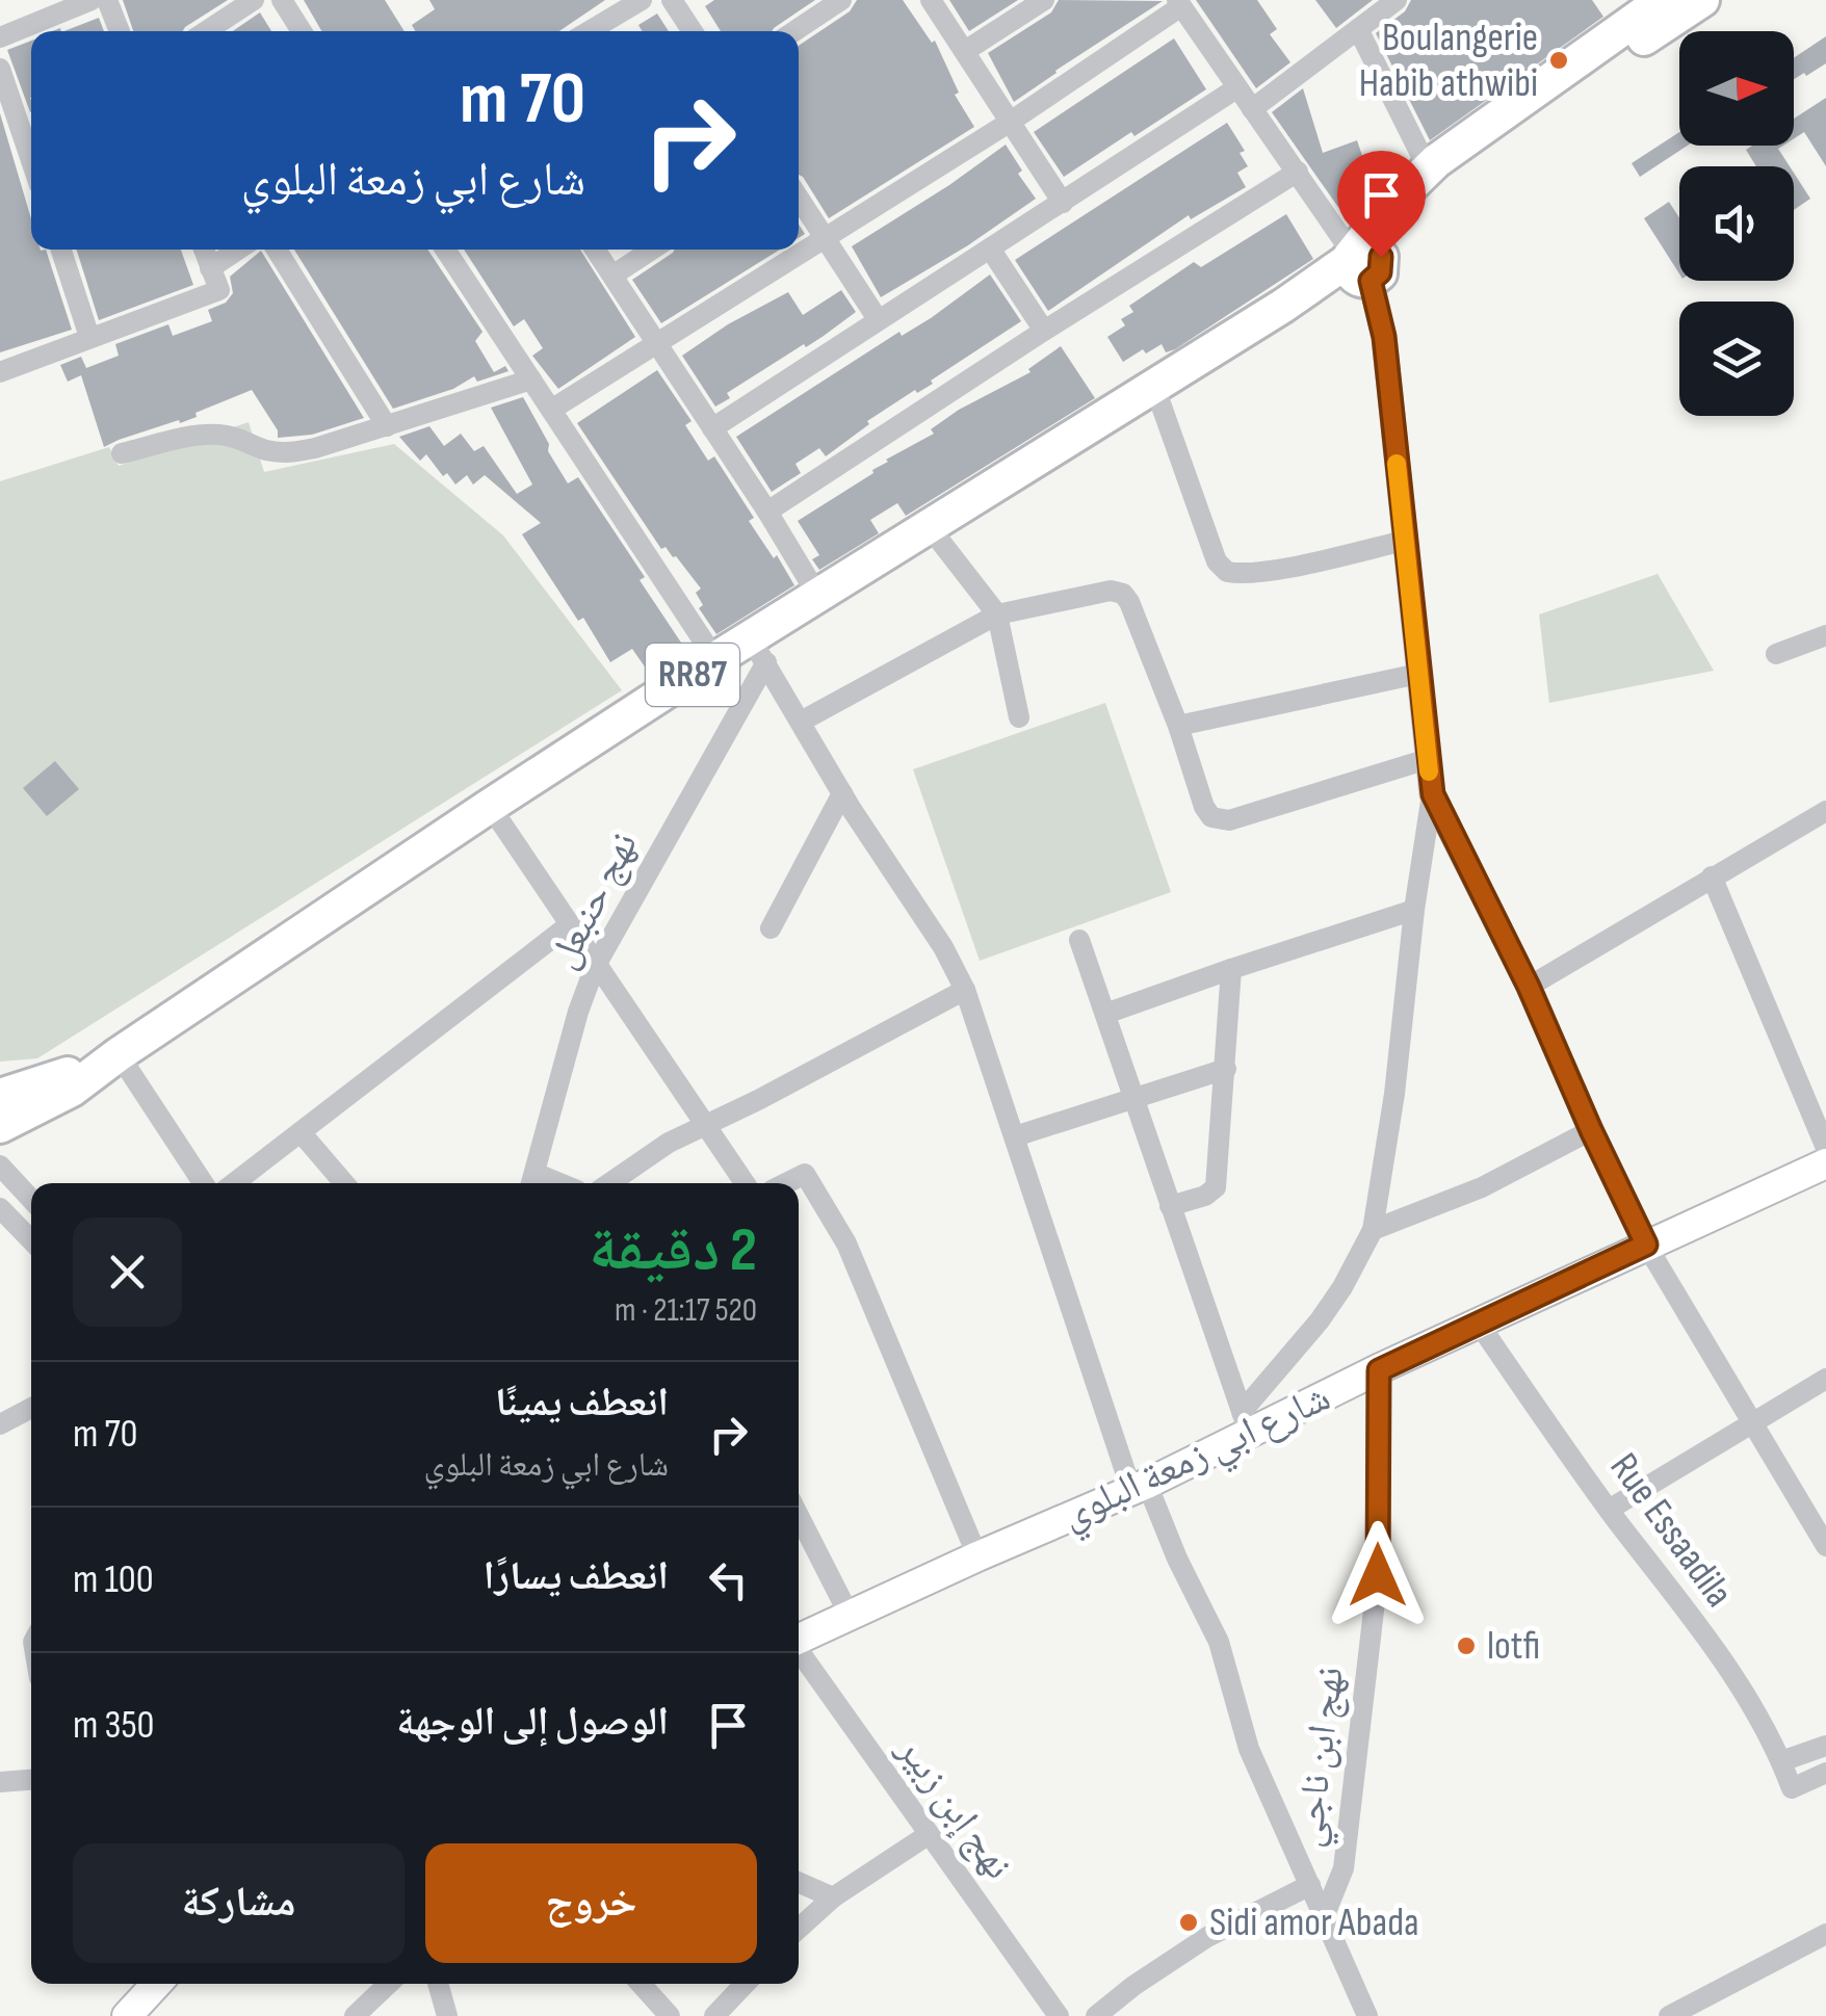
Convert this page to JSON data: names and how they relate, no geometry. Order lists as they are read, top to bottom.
{
  "streets": {
    "main road": ["RR87", "شارع ابي زمعة البلوي"],
    "street": [
      "نهج حنبعل",
      "Rue Essaadila",
      "نهج ابن ناجي",
      "نهج إبن زبير"
    ]
  },
  "crossings": [
    ["RR87", "نهج حنبعل"],
    ["شارع ابي زمعة البلوي", "Rue Essaadila"],
    ["شارع ابي زمعة البلوي", "نهج ابن ناجي"]
  ],
  "places": ["Boulangerie Habib athwibi", "lotfi", "Sidi amor Abada"],
  "north": "right",
  "page": {
    "turn": ["70 m", "شارع ابي زمعة البلوي"],
    "heading": ["2 دقيقة", "520 m · 21:17"],
    "list": [
      {
        "name": "انعطف يمينًا",
        "note": "شارع ابي زمعة البلوي",
        "value": "70 m"
      },
      {
        "name": "انعطف يسارًا",
        "value": "100 m"
      },
      {
        "name": "الوصول إلى الوجهة",
        "value": "350 m"
      }
    ],
    "buttons": ["خروج", "مشاركة"]
  }
}
